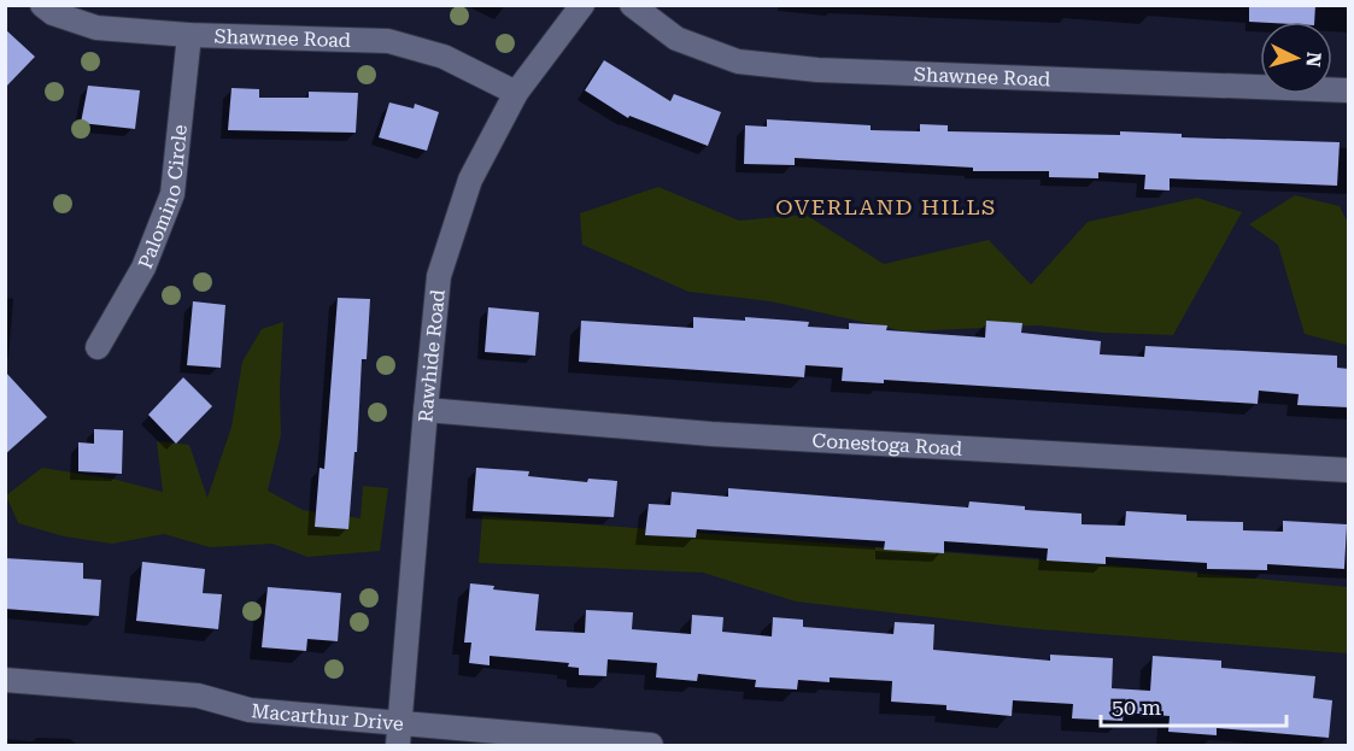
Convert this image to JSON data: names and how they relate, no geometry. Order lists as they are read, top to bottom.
{
  "streets": {
    "street": [
      "Shawnee Road",
      "Palomino Circle",
      "Rawhide Road",
      "Conestoga Road",
      "Macarthur Drive"
    ]
  },
  "crossings": [
    ["Shawnee Road", "Palomino Circle"],
    ["Shawnee Road", "Rawhide Road"],
    ["Rawhide Road", "Conestoga Road"],
    ["Rawhide Road", "Macarthur Drive"]
  ],
  "districts": ["OVERLAND HILLS"],
  "scale_bar": "50 m",
  "north": "right"
}
